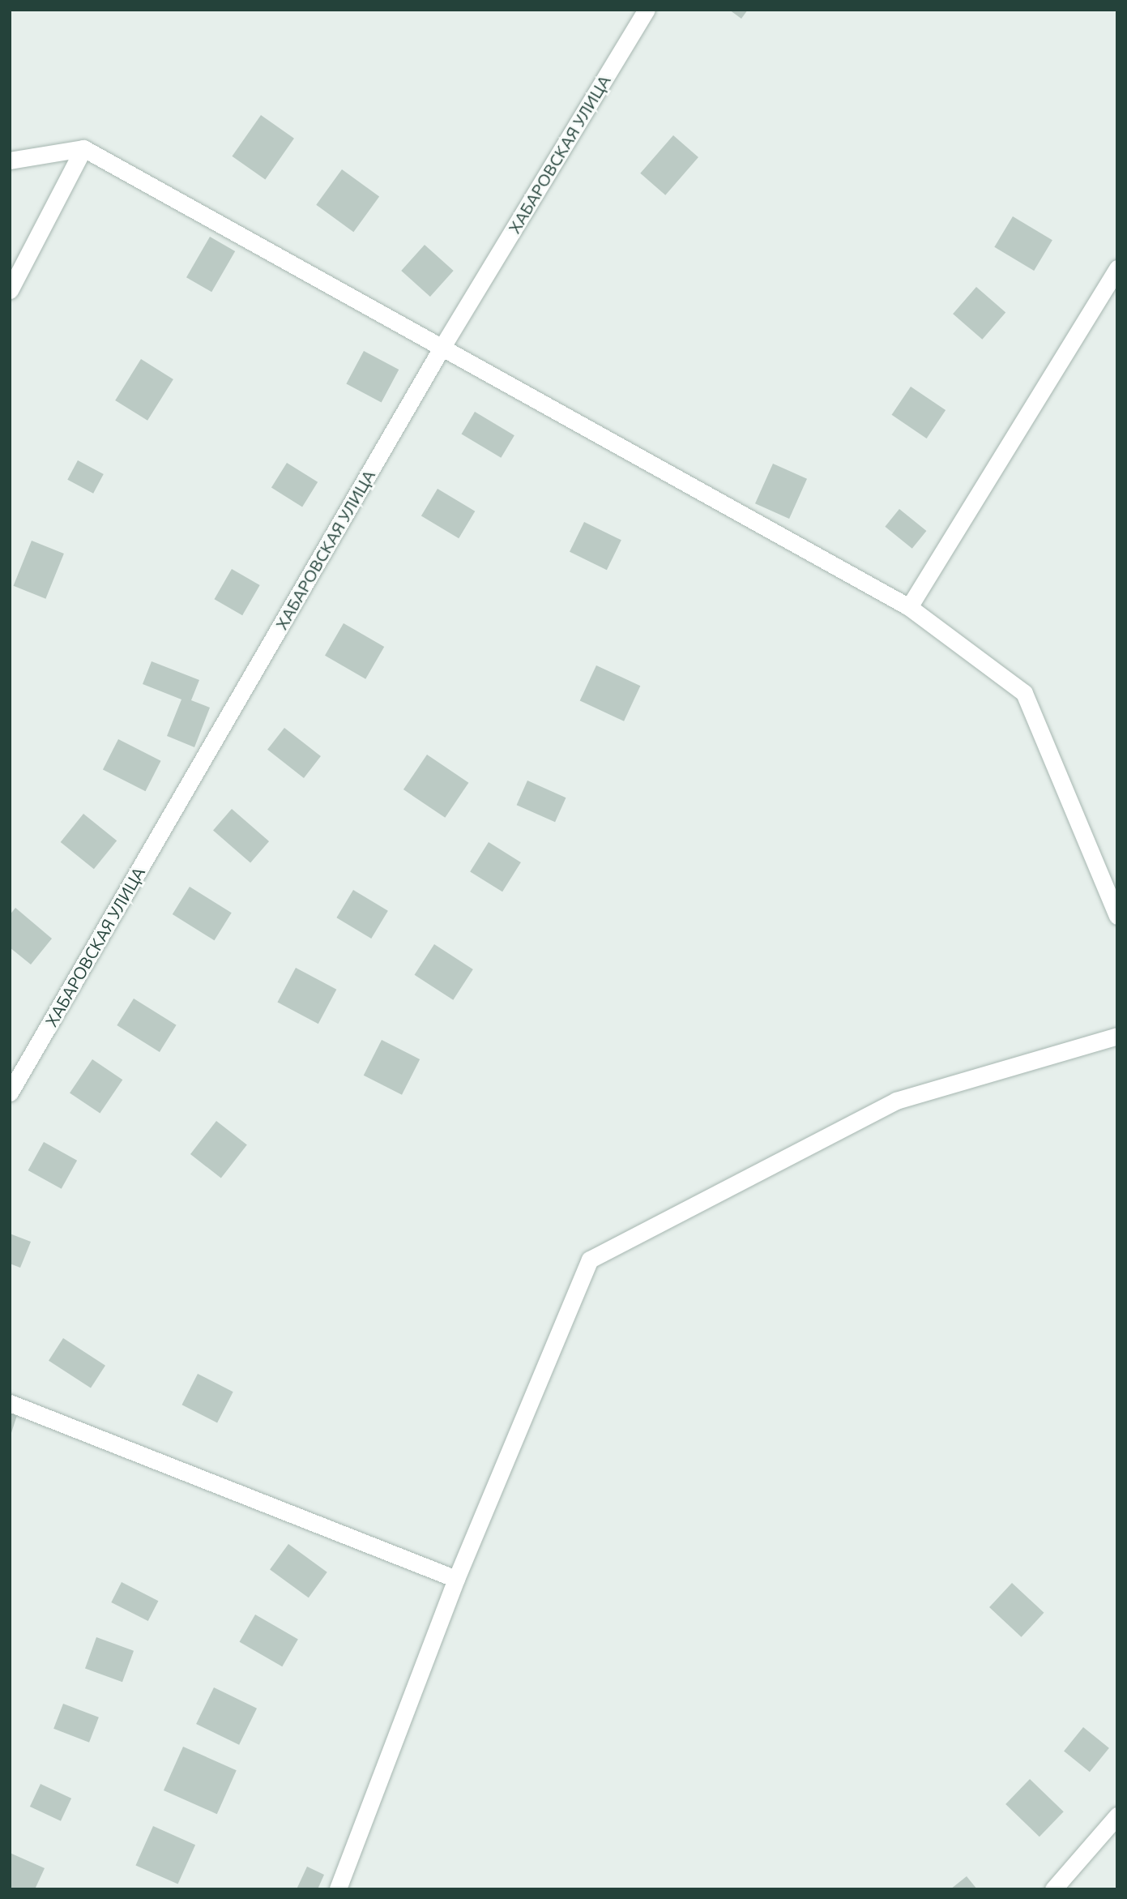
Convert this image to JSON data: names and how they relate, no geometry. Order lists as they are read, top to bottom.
{
  "streets": {
    "street": ["ХАБАРОВСКАЯ УЛИЦА"]
  }
}
